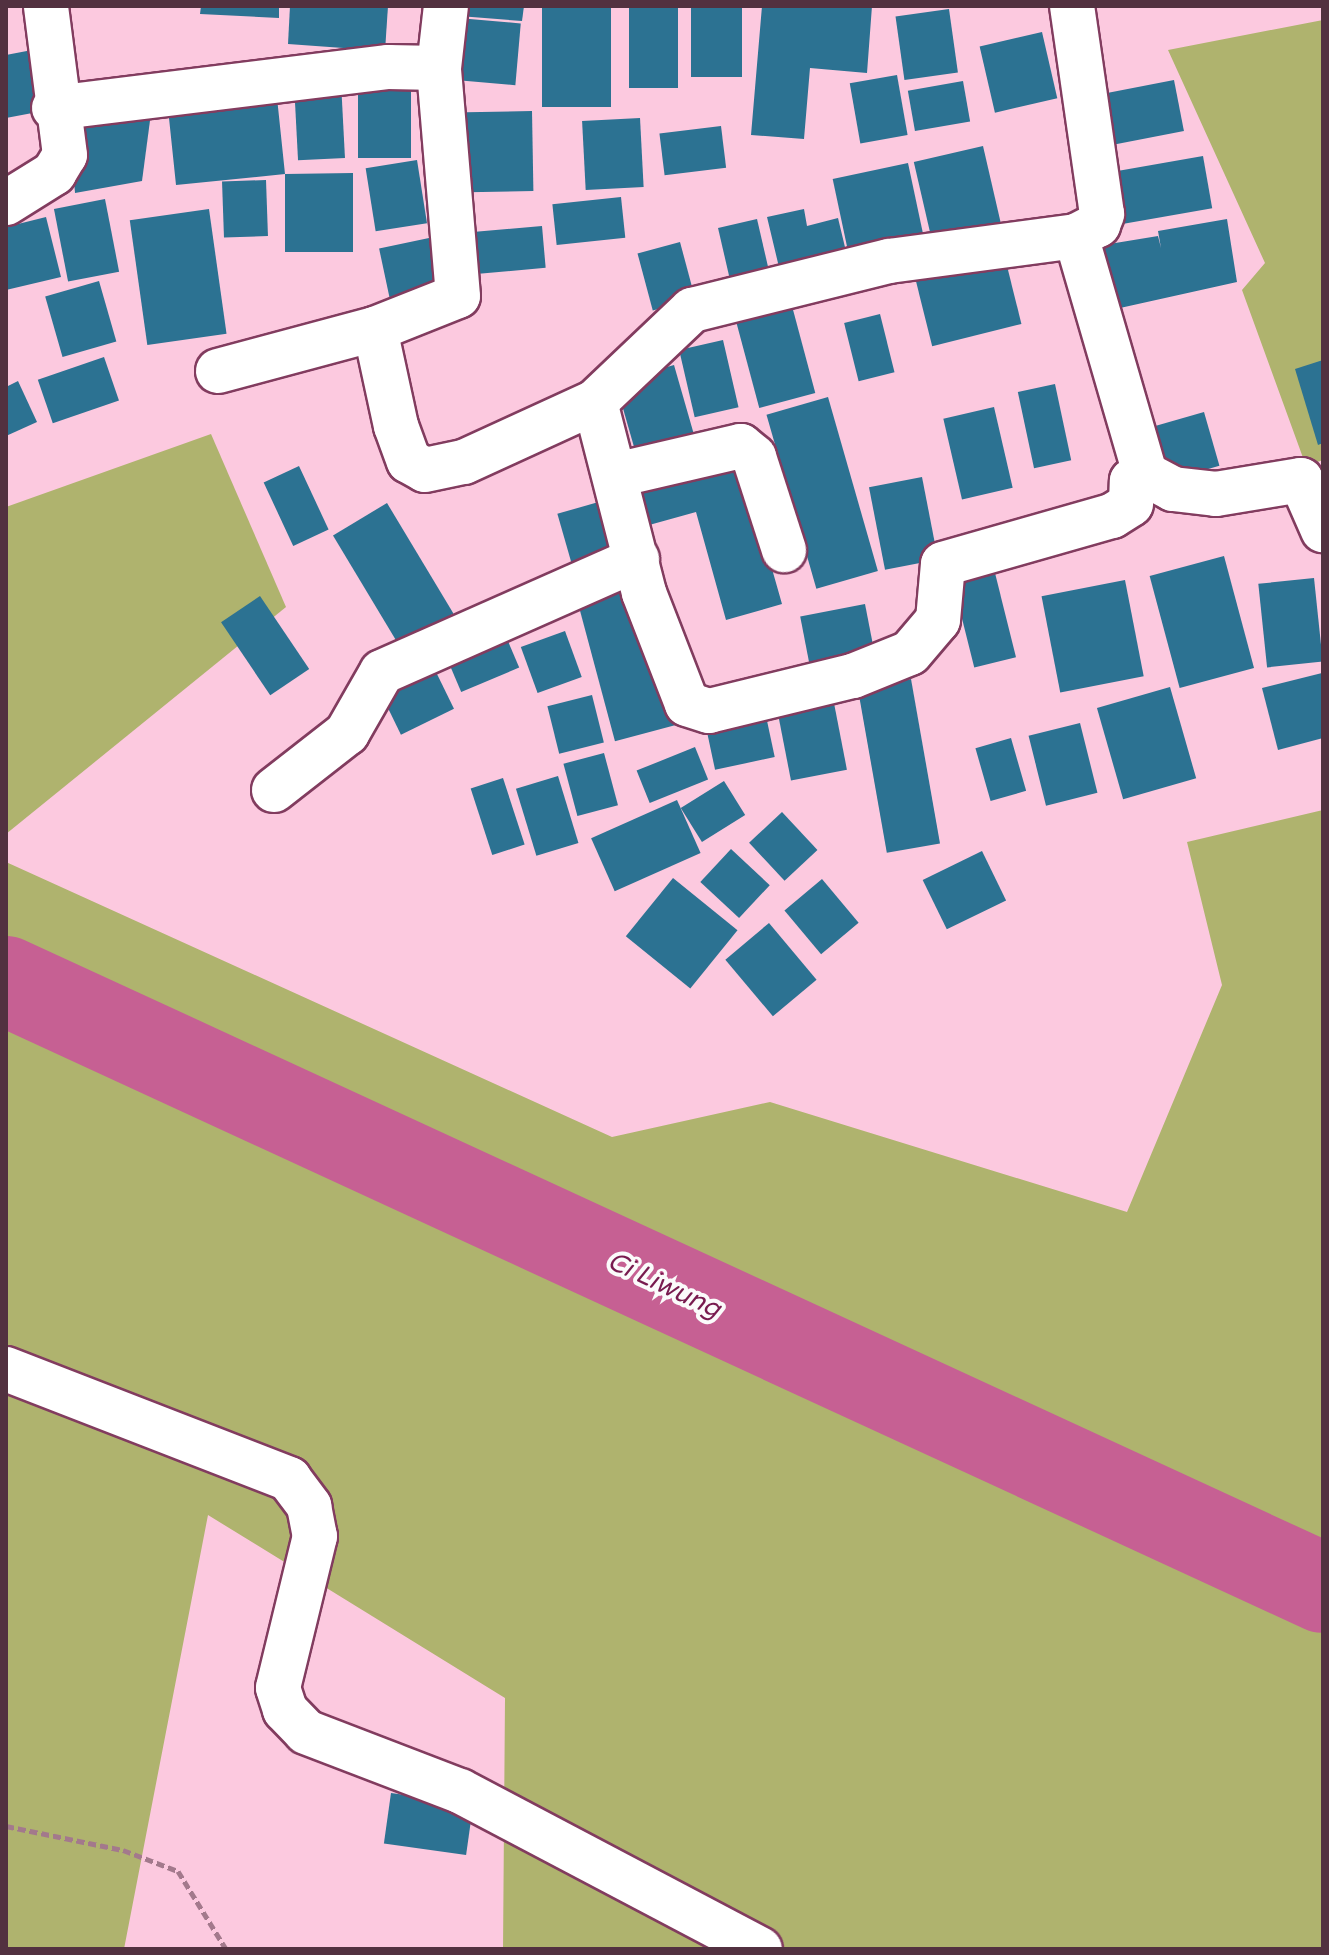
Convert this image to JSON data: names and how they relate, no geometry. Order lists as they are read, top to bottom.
{
  "water": ["Ci Liwung"]
}
